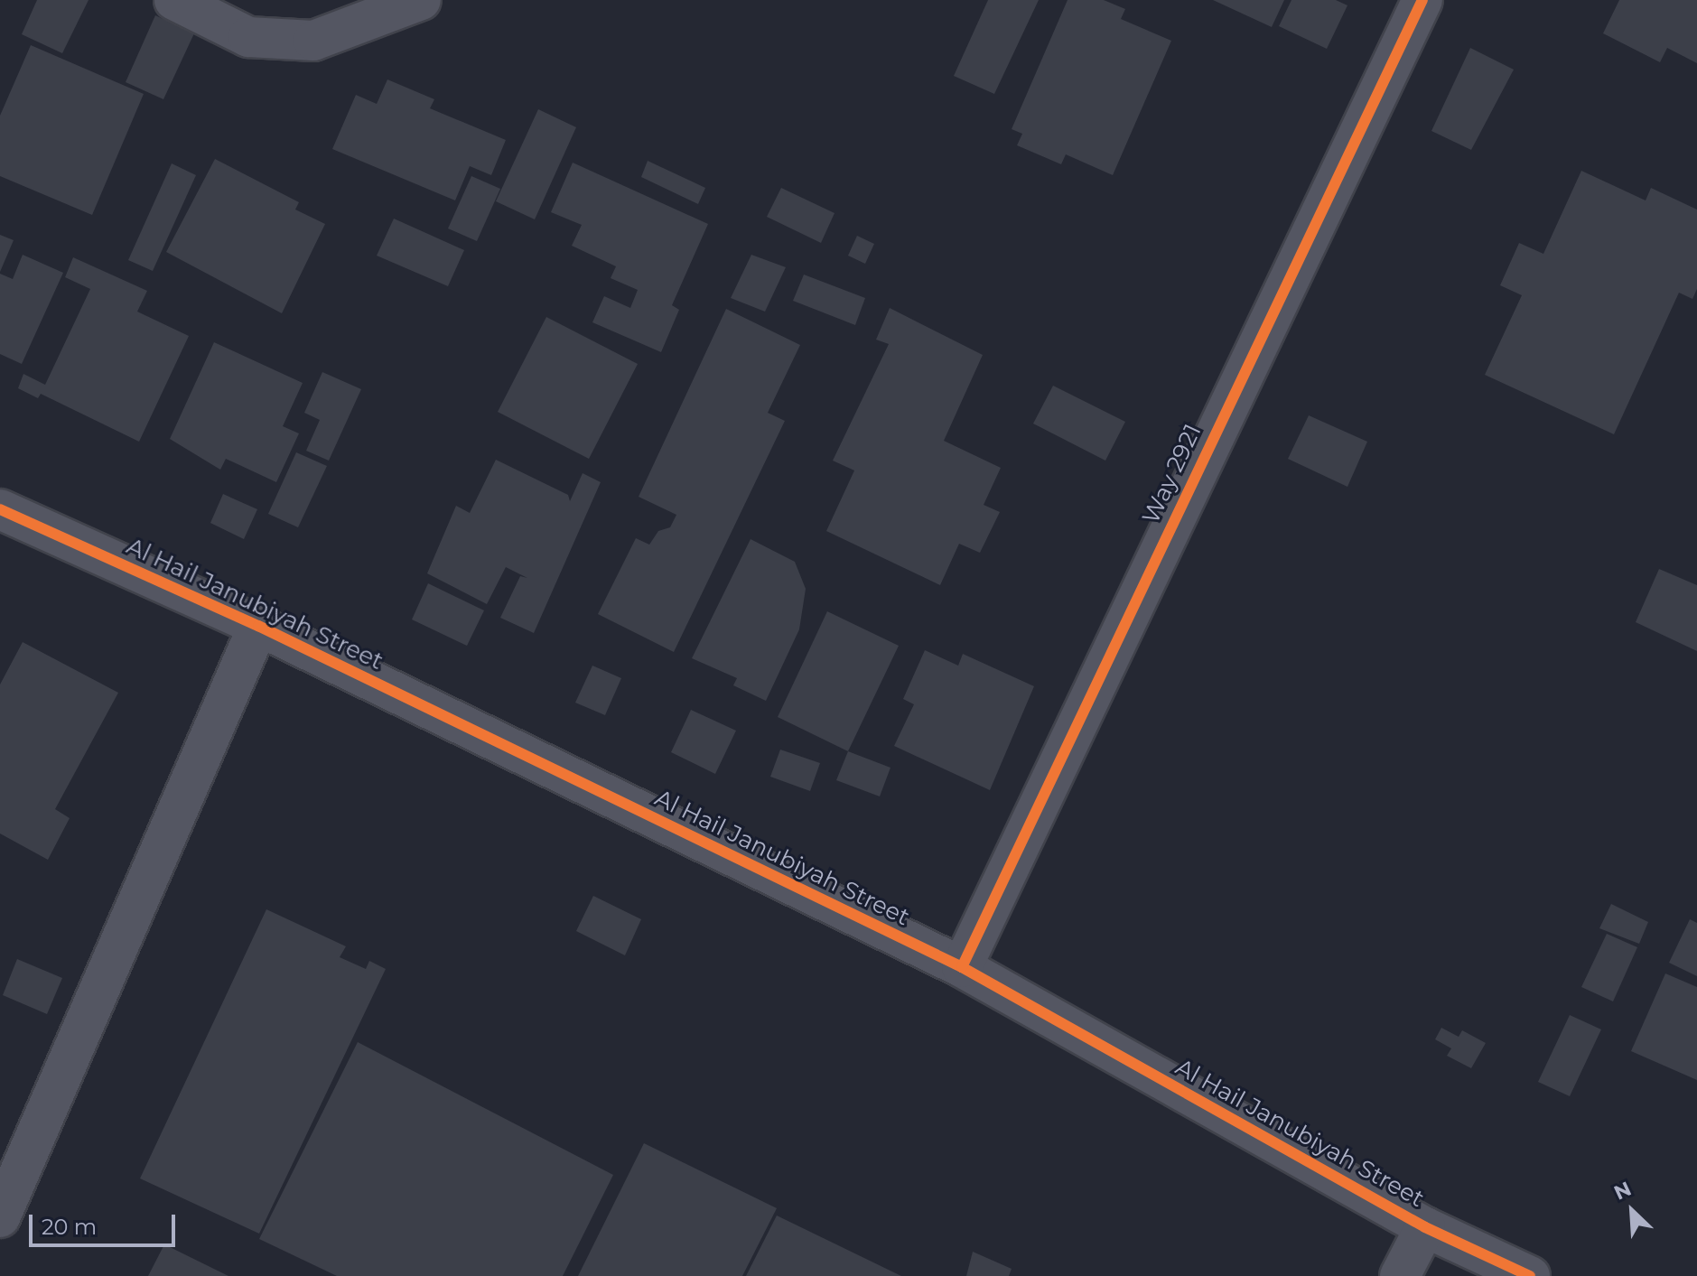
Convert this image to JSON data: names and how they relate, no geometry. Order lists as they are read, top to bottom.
{
  "streets": {
    "street": ["Way 2921", "Al Hail Janubiyah Street"]
  },
  "crossings": [
    ["Way 2921", "Al Hail Janubiyah Street"]
  ],
  "scale_bar": "20 m",
  "north": "top left"
}
